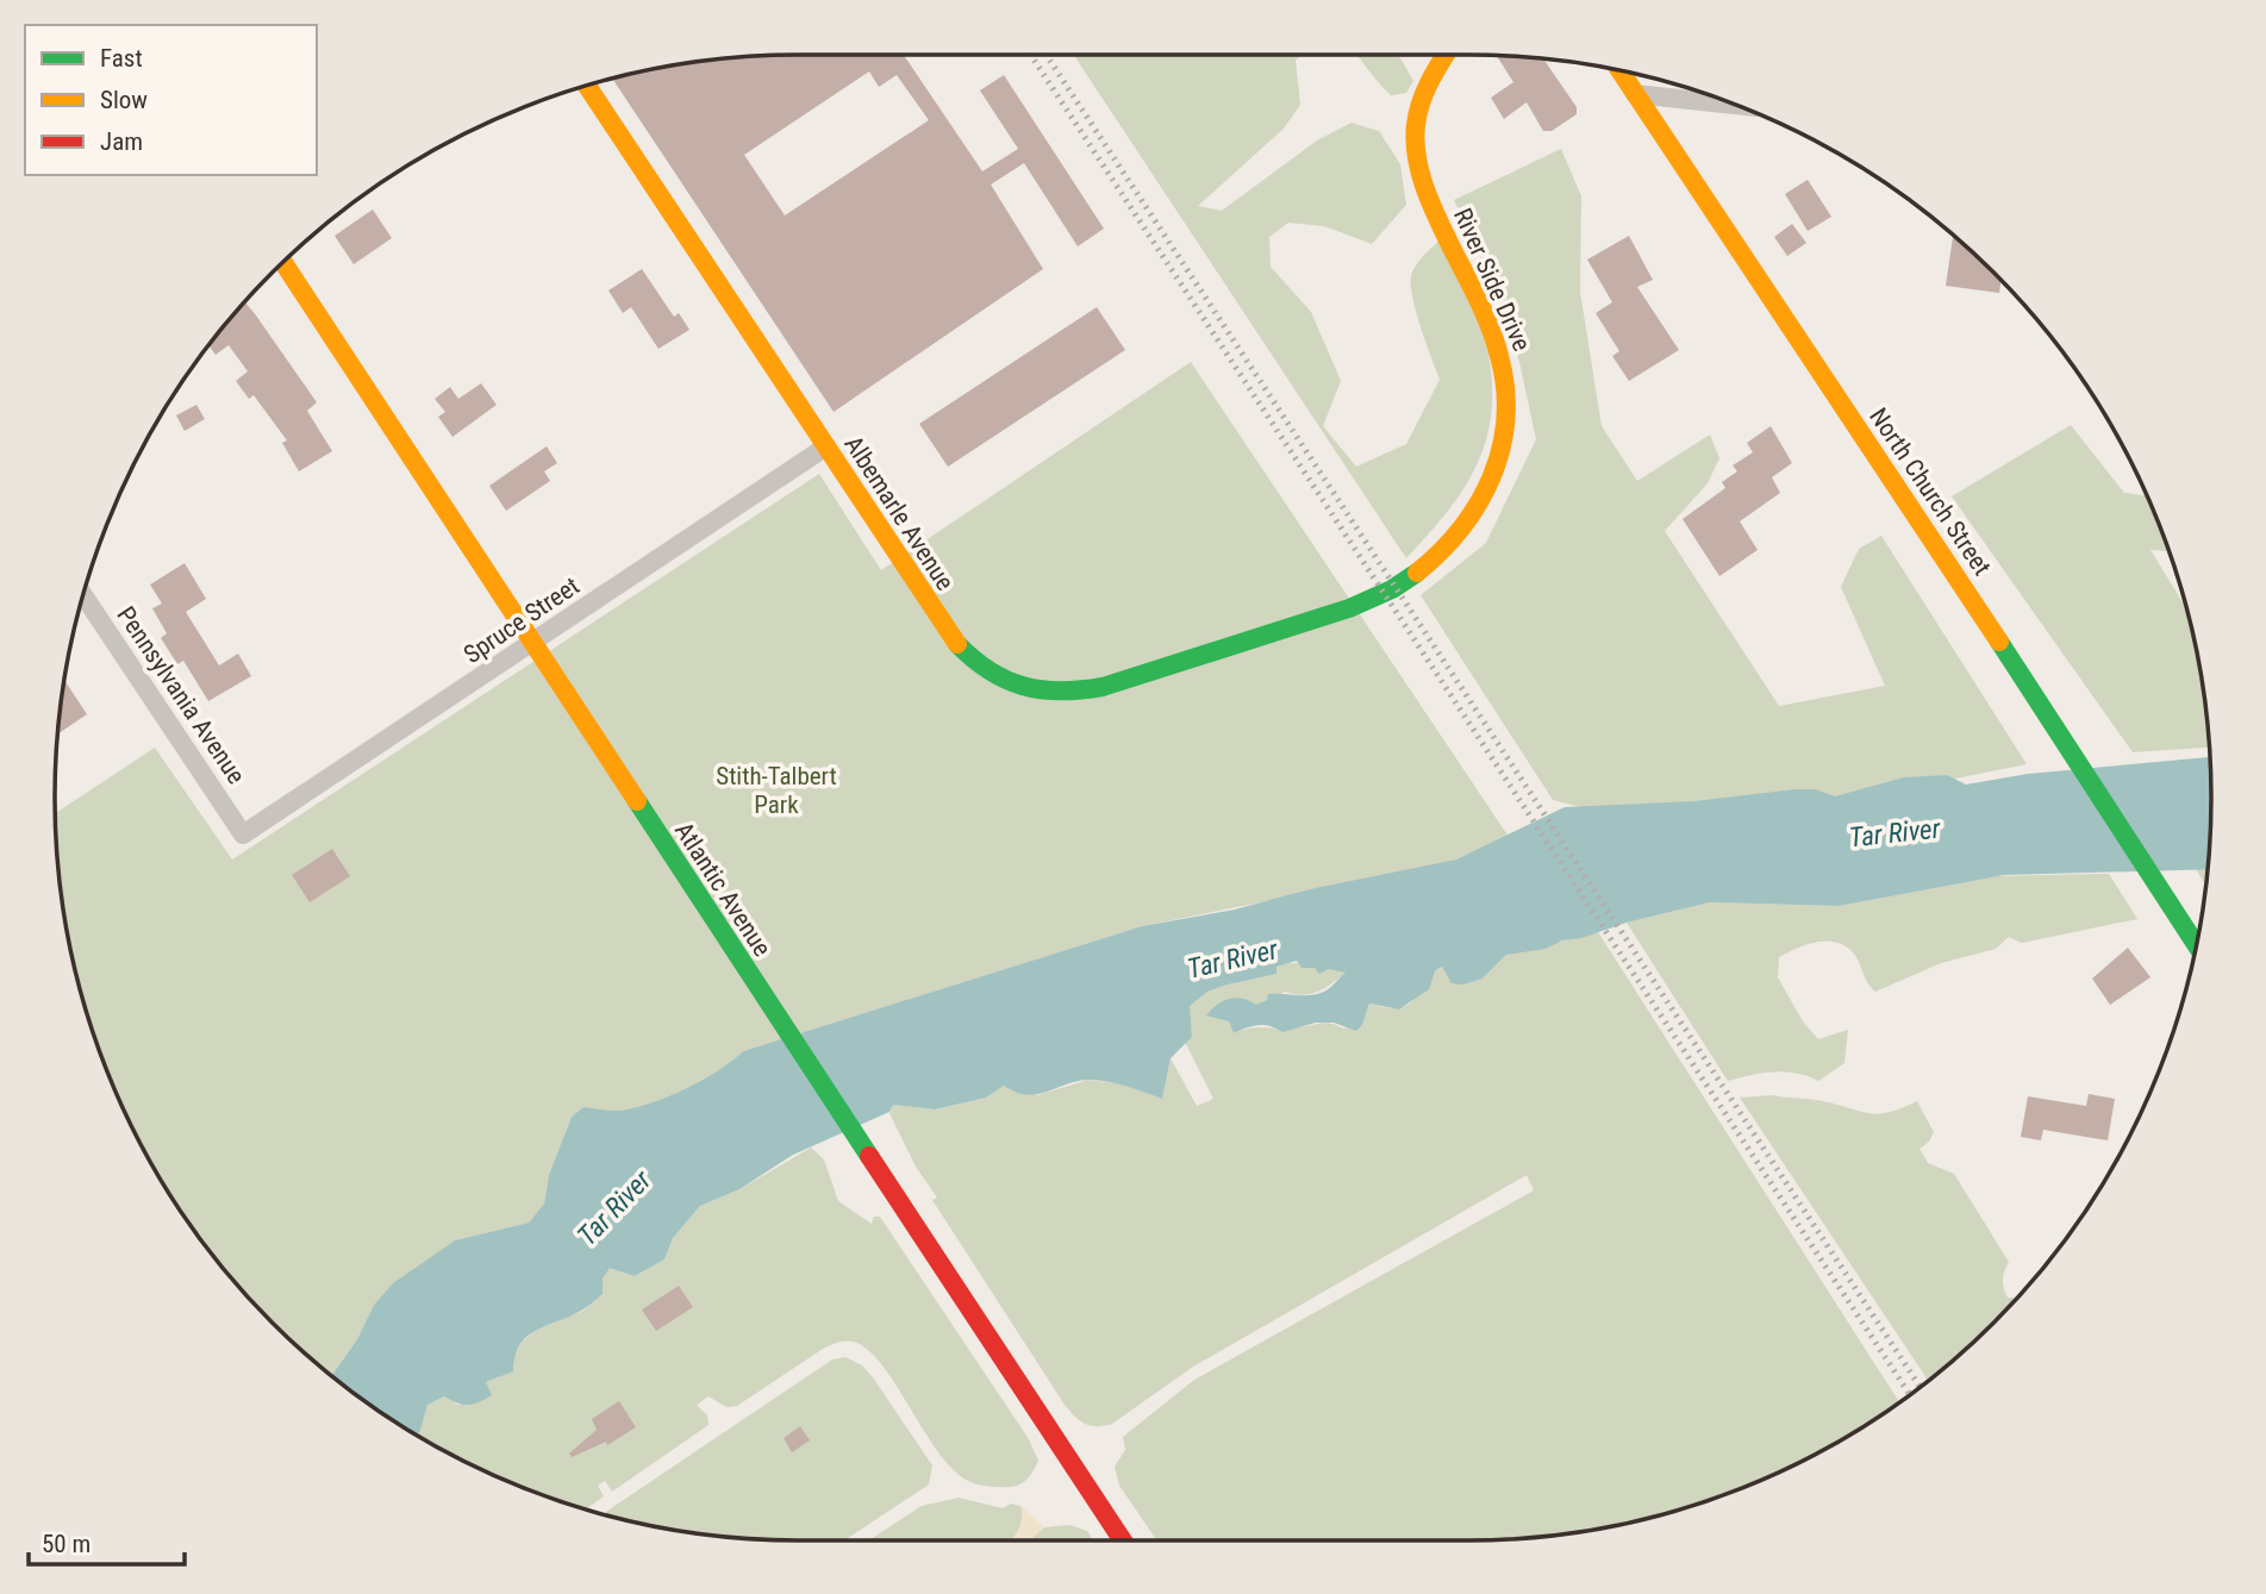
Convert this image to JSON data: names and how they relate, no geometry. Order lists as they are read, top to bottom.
{
  "streets": {
    "main road": [
      "River Side Drive",
      "North Church Street",
      "Albemarle Avenue",
      "Atlantic Avenue"
    ],
    "street": ["Spruce Street", "Pennsylvania Avenue"]
  },
  "crossings": [
    ["River Side Drive", "Albemarle Avenue"],
    ["Albemarle Avenue", "Spruce Street"],
    ["Spruce Street", "Pennsylvania Avenue"],
    ["Spruce Street", "Atlantic Avenue"]
  ],
  "water": ["Tar River"],
  "parks": ["Stith-Talbert Park"],
  "legend": ["Fast", "Slow", "Jam"],
  "scale_bar": "50 m"
}
